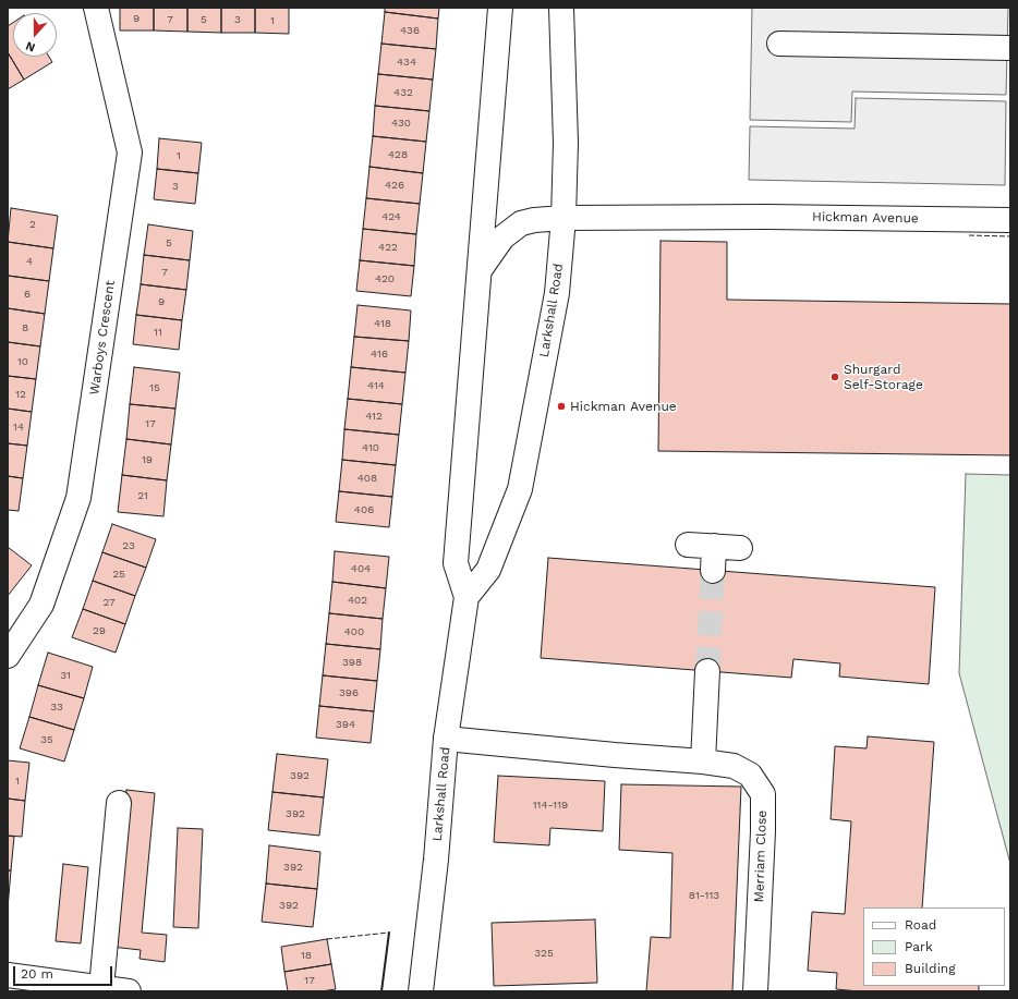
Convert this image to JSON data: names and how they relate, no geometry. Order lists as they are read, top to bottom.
{
  "streets": {
    "street": [
      "Hickman Avenue",
      "Larkshall Road",
      "Warboys Crescent",
      "Merriam Close"
    ]
  },
  "crossings": [
    ["Hickman Avenue", "Larkshall Road"],
    ["Larkshall Road", "Merriam Close"]
  ],
  "places": ["Shurgard Self-Storage", "Hickman Avenue"],
  "house_numbers": [
    "9",
    "7",
    "5",
    "3",
    "1",
    "436",
    "434",
    "432",
    "430",
    "428",
    "1",
    "426",
    "3",
    "424",
    "2",
    "5",
    "422",
    "4",
    "7",
    "420",
    "6",
    "9",
    "418",
    "8",
    "11",
    "416",
    "10",
    "414",
    "15",
    "12",
    "412",
    "17",
    "14",
    "410",
    "19",
    "408",
    "21",
    "406",
    "23",
    "404",
    "25",
    "402",
    "27",
    "29",
    "400",
    "398",
    "31",
    "396",
    "33",
    "394",
    "35",
    "392",
    "1",
    "114-119",
    "392",
    "392",
    "81-113",
    "392",
    "325",
    "18",
    "17"
  ],
  "legend": ["Road", "Park", "Building"],
  "scale_bar": "20 m",
  "north": "bottom"
}
